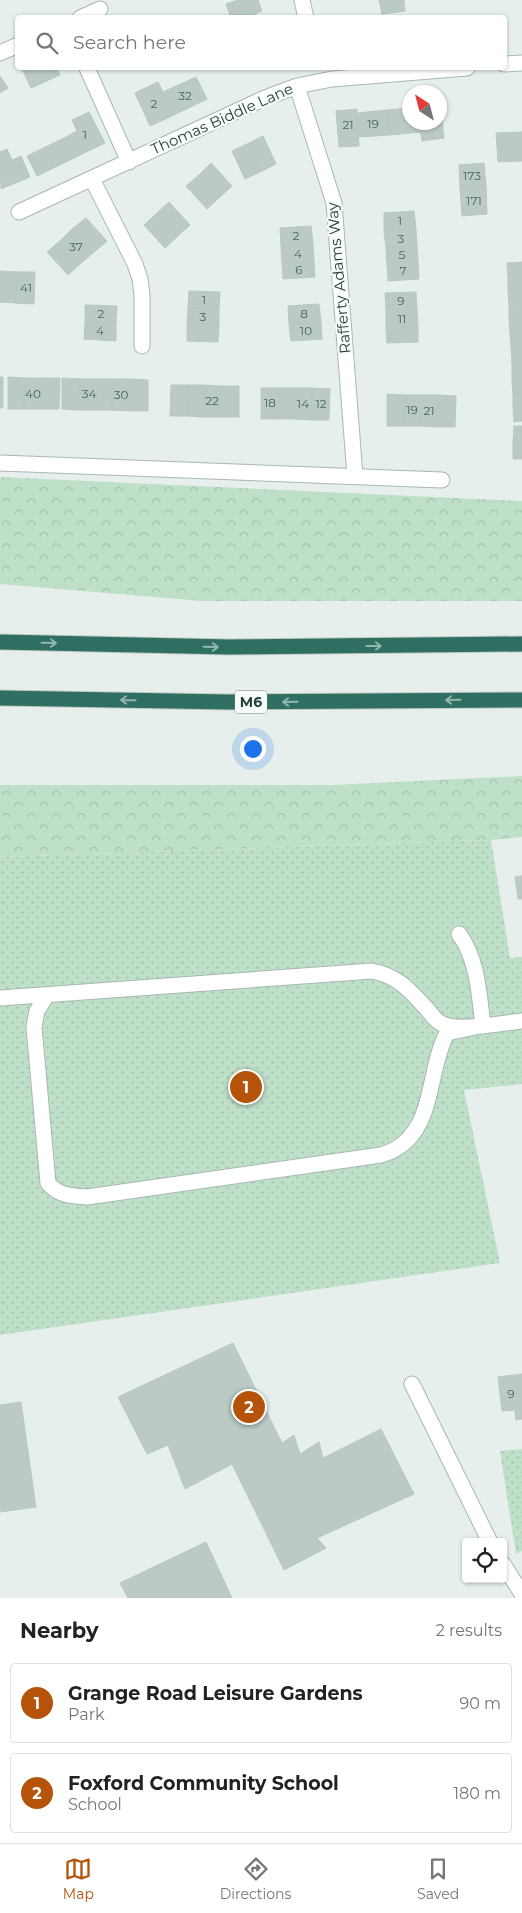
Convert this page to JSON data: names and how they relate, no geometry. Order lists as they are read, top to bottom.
{
  "streets": {
    "highway": ["M6"],
    "street": ["Thomas Biddle Lane", "Rafferty Adams Way"]
  },
  "crossings": [
    ["Thomas Biddle Lane", "Rafferty Adams Way"]
  ],
  "house_numbers": [
    "32",
    "2",
    "19",
    "21",
    "1",
    "173",
    "171",
    "1",
    "2",
    "3",
    "37",
    "4",
    "5",
    "6",
    "7",
    "41",
    "1",
    "9",
    "2",
    "8",
    "3",
    "11",
    "4",
    "10",
    "40",
    "34",
    "30",
    "22",
    "18",
    "14",
    "12",
    "19",
    "21",
    "9"
  ],
  "north": "top left",
  "page": {
    "search": "Search here",
    "pins": ["1", "2"],
    "heading": ["Nearby", "2 results"],
    "list": [
      {
        "mark": "1",
        "name": "Grange Road Leisure Gardens",
        "note": "Park",
        "value": "90 m"
      },
      {
        "mark": "2",
        "name": "Foxford Community School",
        "note": "School",
        "value": "180 m"
      }
    ],
    "nav": ["Map", "Directions", "Saved"]
  }
}
